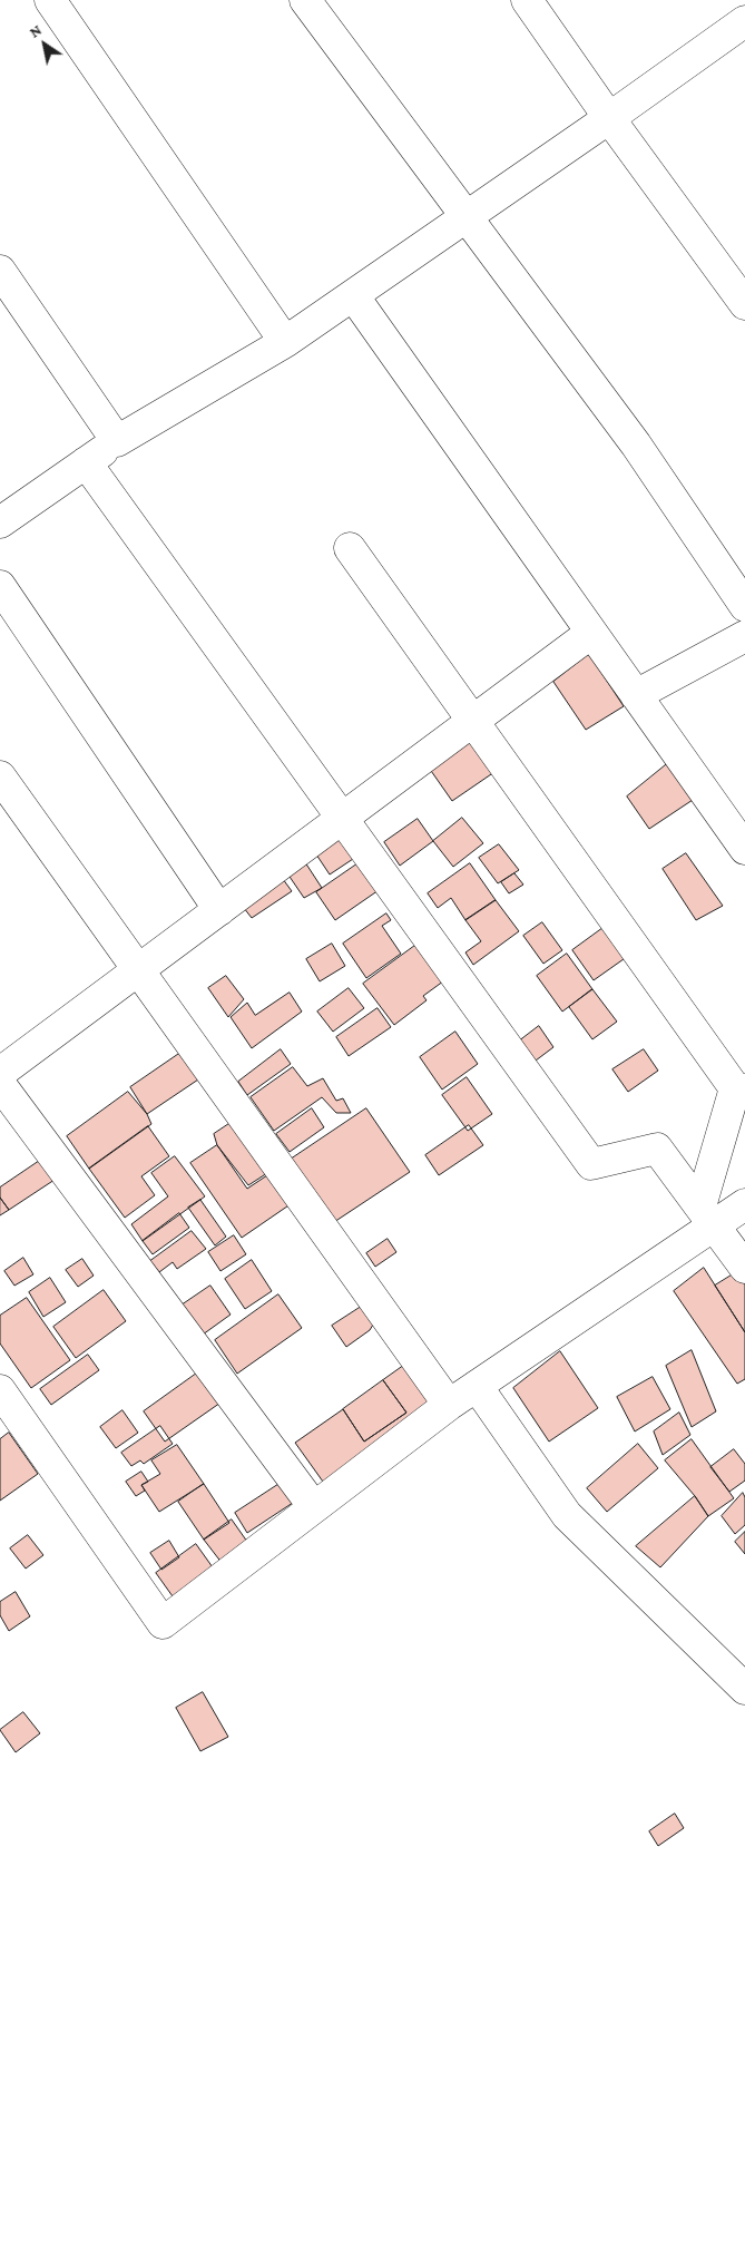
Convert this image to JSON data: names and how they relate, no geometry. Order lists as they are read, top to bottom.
{
  "north": "top left"
}
